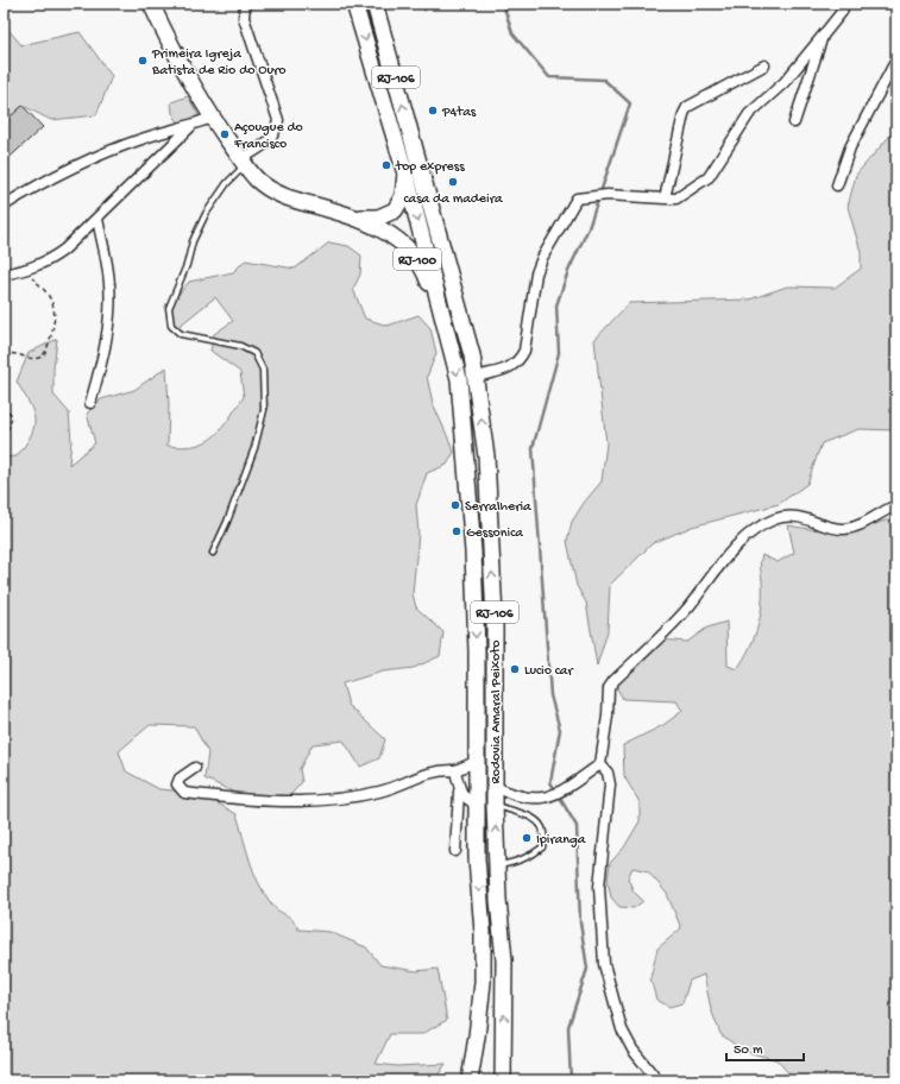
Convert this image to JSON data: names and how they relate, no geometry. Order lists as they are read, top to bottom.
{
  "streets": {
    "main road": ["RJ-106", "RJ-100", "Rodovia Amaral Peixoto"]
  },
  "crossings": [
    ["RJ-106", "RJ-100"],
    ["RJ-106", "Rodovia Amaral Peixoto"],
    ["RJ-100", "Rodovia Amaral Peixoto"]
  ],
  "places": [
    "Primeira Igreja Batista de Rio do Ouro",
    "P4tas",
    "Açougue do Francisco",
    "top express",
    "casa da madeira",
    "Serralheria",
    "Gessonica",
    "Lucio car",
    "Ipiranga"
  ],
  "scale_bar": "50 m"
}
